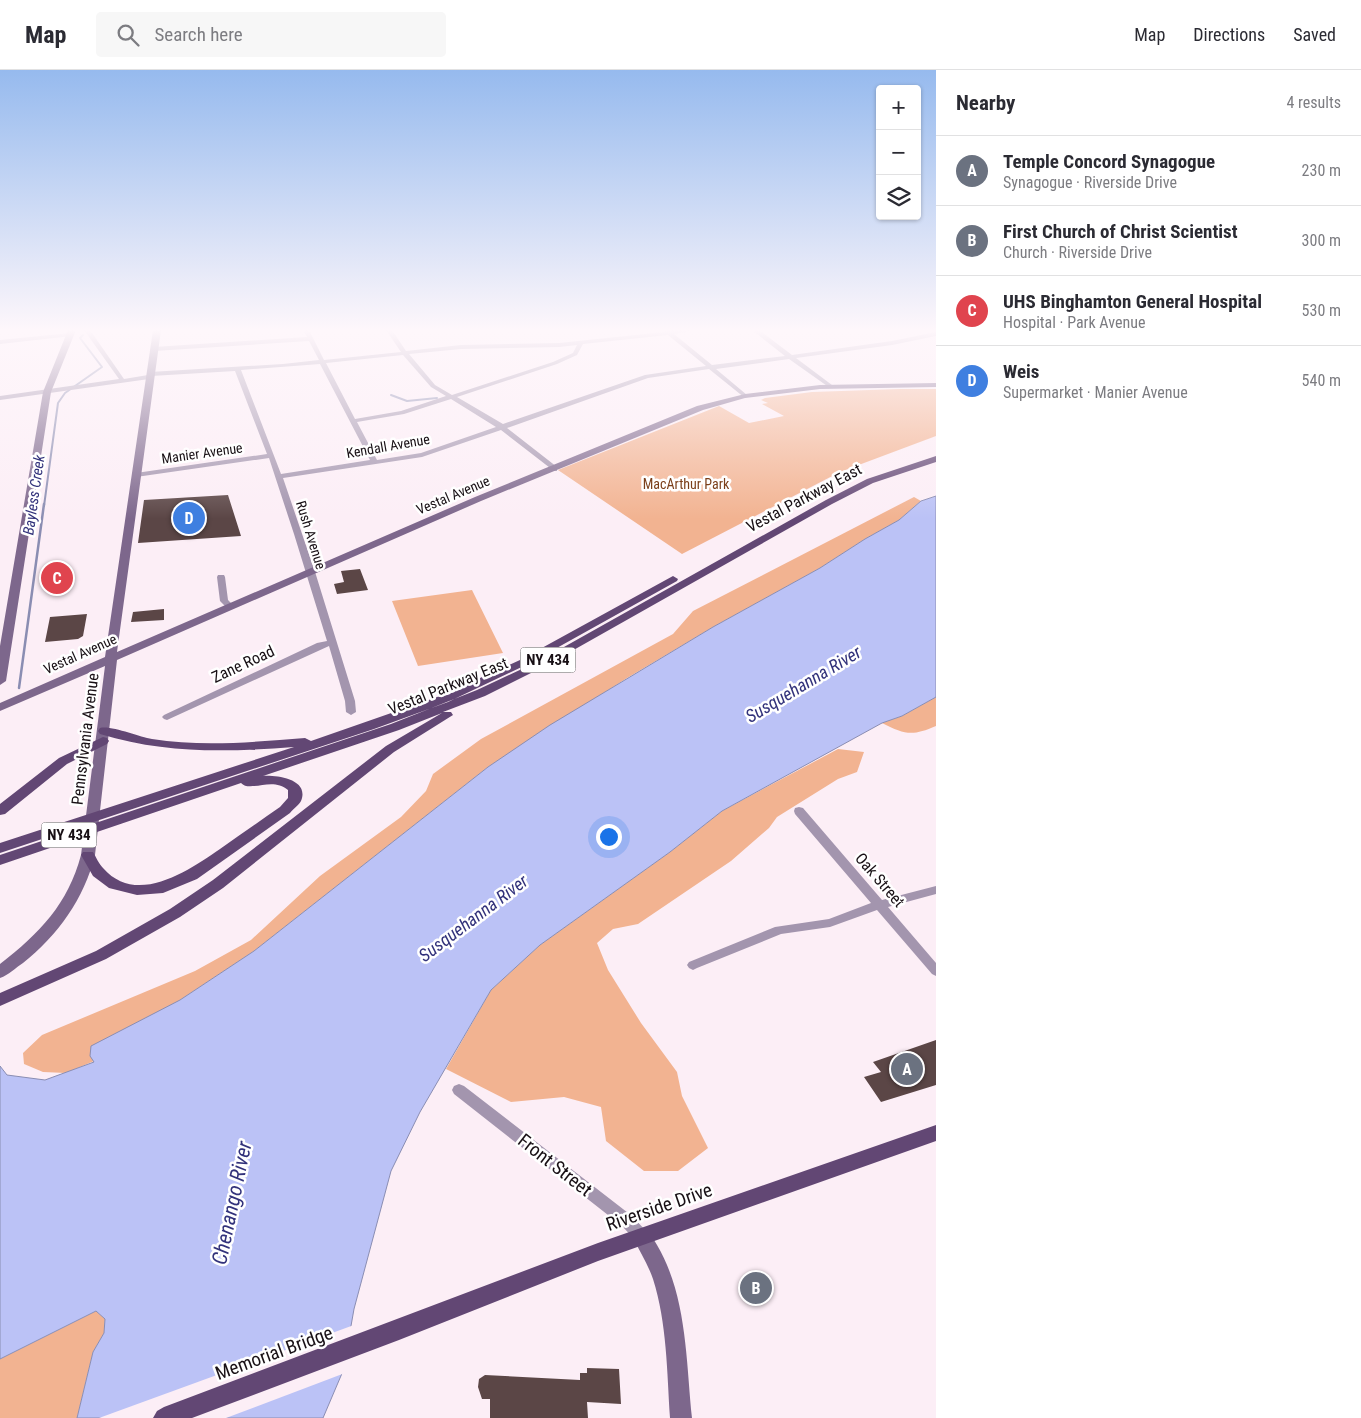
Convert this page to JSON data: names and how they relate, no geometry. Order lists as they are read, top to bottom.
{
  "streets": {
    "main road": [
      "Vestal Parkway East",
      "NY 434",
      "Riverside Drive",
      "Memorial Bridge"
    ],
    "street": [
      "Kendall Avenue",
      "Manier Avenue",
      "Vestal Avenue",
      "Rush Avenue",
      "Zane Road",
      "Pennsylvania Avenue",
      "Oak Street",
      "Front Street"
    ]
  },
  "crossings": [
    ["Kendall Avenue", "Rush Avenue"],
    ["Manier Avenue", "Rush Avenue"],
    ["Manier Avenue", "Pennsylvania Avenue"],
    ["Vestal Avenue", "Rush Avenue"],
    ["Vestal Avenue", "Pennsylvania Avenue"],
    ["Rush Avenue", "Zane Road"],
    ["Front Street", "Riverside Drive"],
    ["Riverside Drive", "Memorial Bridge"]
  ],
  "water": ["Bayless Creek", "Susquehanna River", "Chenango River"],
  "parks": ["MacArthur Park"],
  "page": {
    "header": "Map",
    "search": "Search here",
    "nav": ["Map", "Directions", "Saved"],
    "heading": ["Nearby", "4 results"],
    "map_buttons": ["+", "−"],
    "list": [
      {
        "mark": "A",
        "name": "Temple Concord Synagogue",
        "note": "Synagogue · Riverside Drive",
        "value": "230 m"
      },
      {
        "mark": "B",
        "name": "First Church of Christ Scientist",
        "note": "Church · Riverside Drive",
        "value": "300 m"
      },
      {
        "mark": "C",
        "name": "UHS Binghamton General Hospital",
        "note": "Hospital · Park Avenue",
        "value": "530 m"
      },
      {
        "mark": "D",
        "name": "Weis",
        "note": "Supermarket · Manier Avenue",
        "value": "540 m"
      }
    ],
    "pins": [
      "D",
      "C",
      "A",
      "B"
    ]
  }
}
